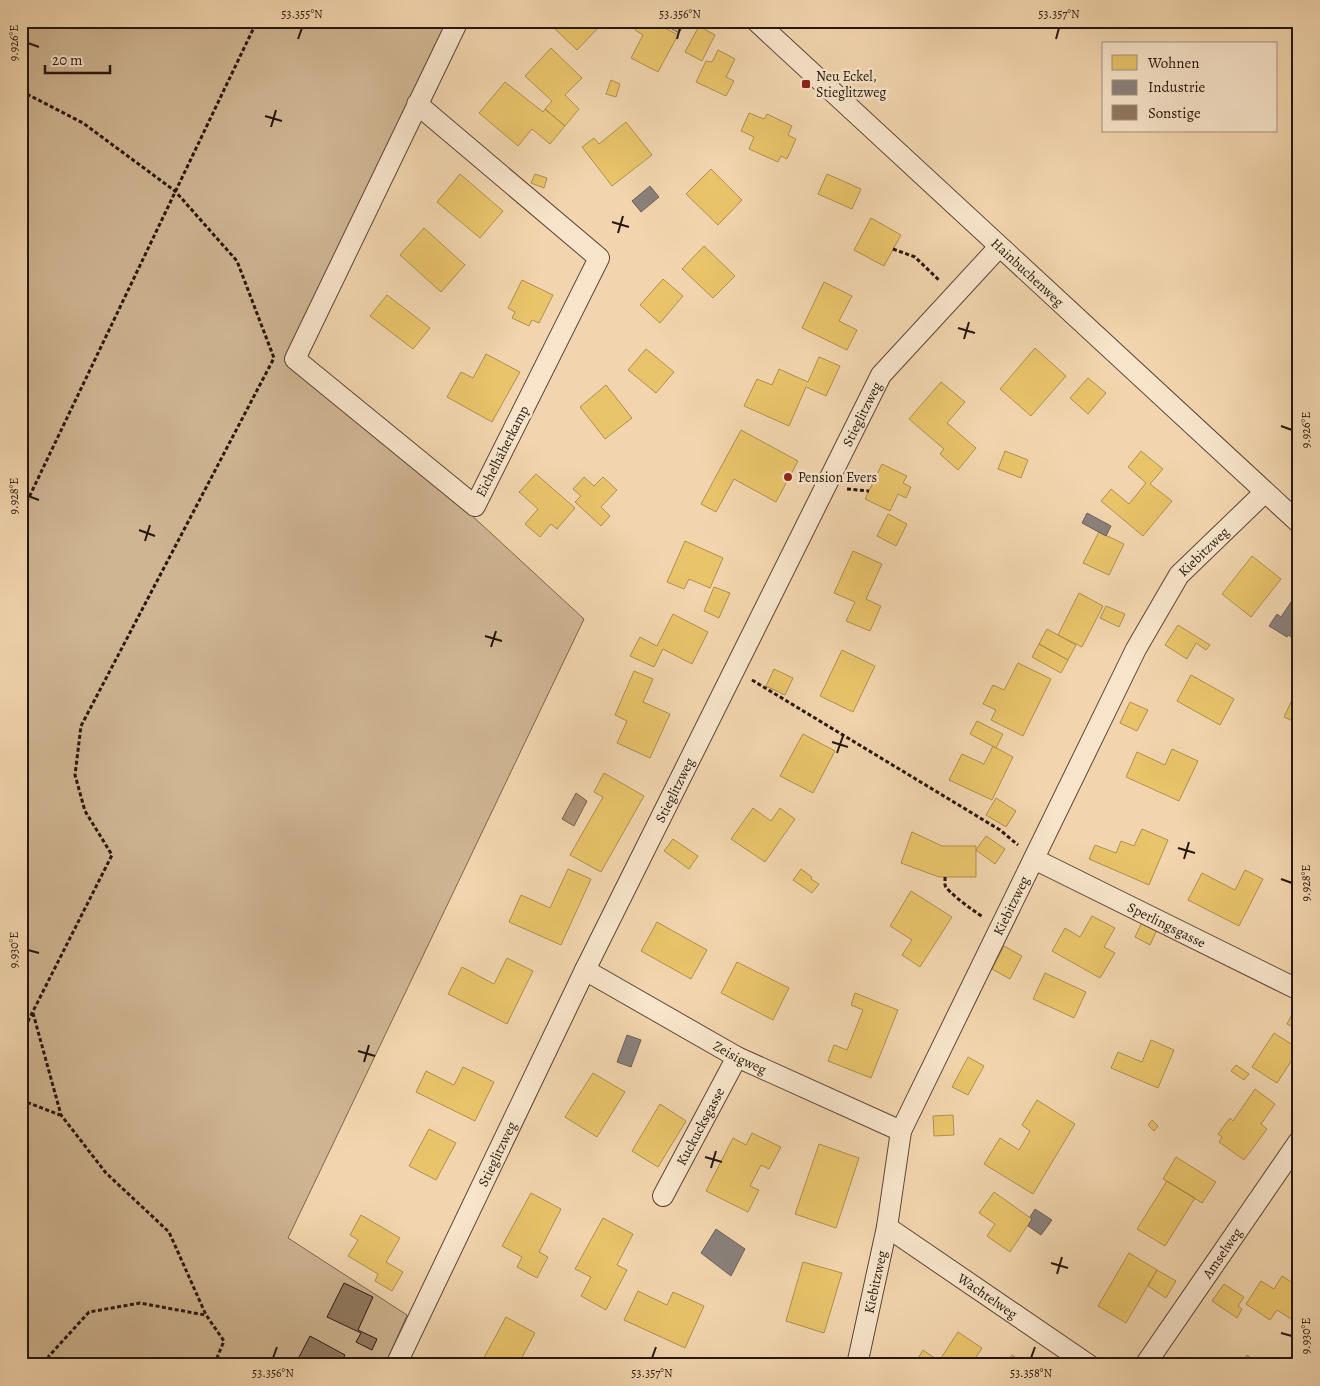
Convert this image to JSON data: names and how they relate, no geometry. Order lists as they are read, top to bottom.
{
  "streets": {
    "street": [
      "Hainbuchenweg",
      "Stieglitzweg",
      "Eichelhäherkamp",
      "Kiebitzweg",
      "Sperlingsgasse",
      "Zeisigweg",
      "Kuckucksgasse",
      "Amselweg",
      "Wachtelweg"
    ]
  },
  "crossings": [
    ["Hainbuchenweg", "Stieglitzweg"],
    ["Hainbuchenweg", "Kiebitzweg"],
    ["Stieglitzweg", "Zeisigweg"],
    ["Kiebitzweg", "Sperlingsgasse"],
    ["Kiebitzweg", "Zeisigweg"],
    ["Kiebitzweg", "Wachtelweg"],
    ["Zeisigweg", "Kuckucksgasse"]
  ],
  "places": {
    "transit": ["Neu Eckel, Stieglitzweg"],
    "other": ["Pension Evers"]
  },
  "legend": ["Wohnen", "Industrie", "Sonstige"],
  "scale_bar": "20 m",
  "coordinates": [
    "53.355°N",
    "53.356°N",
    "53.357°N",
    "9.926°E",
    "9.928°E",
    "9.930°E",
    "53.358°N"
  ]
}
